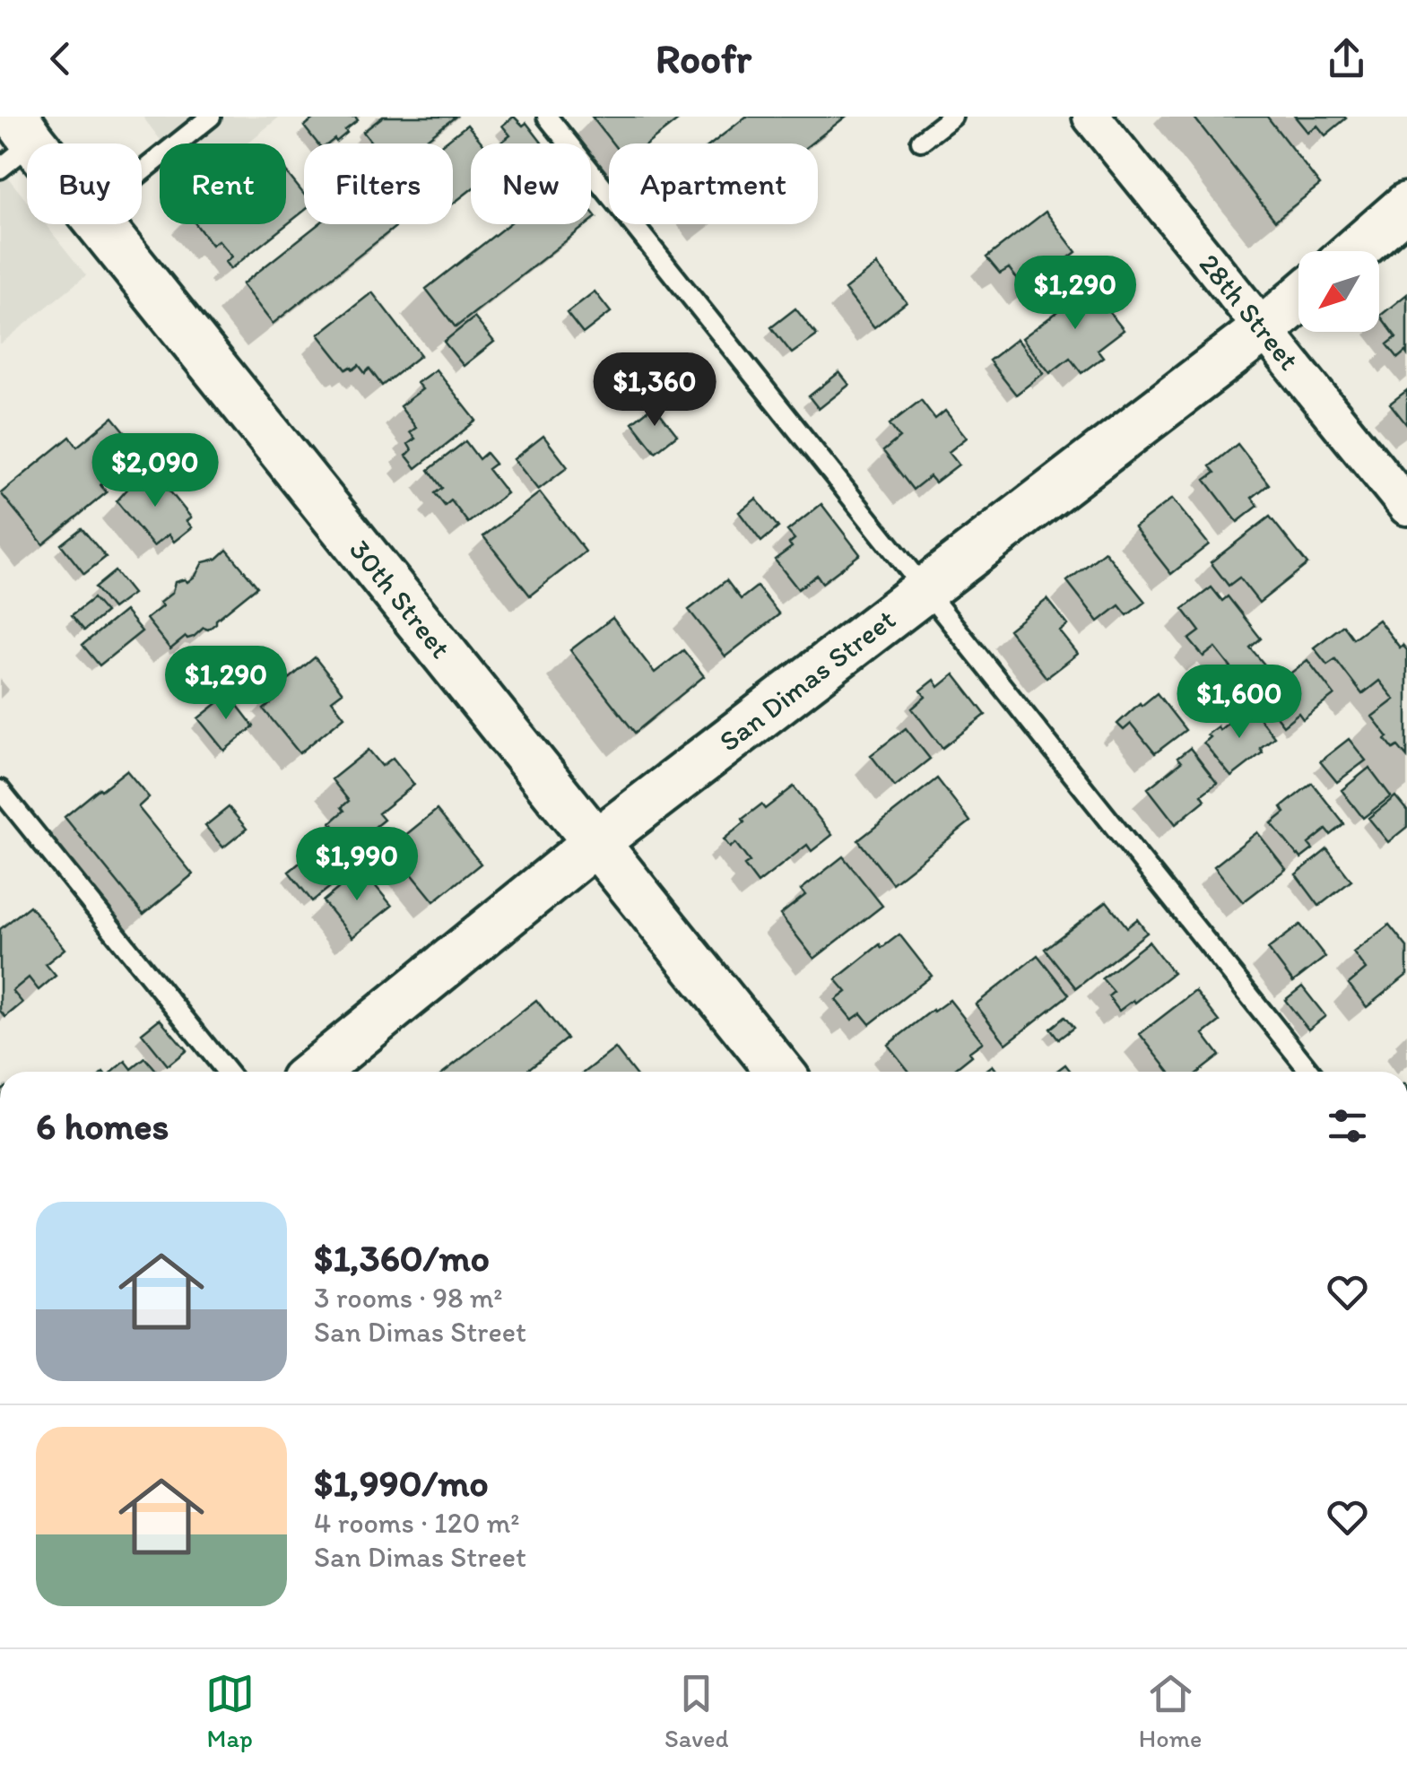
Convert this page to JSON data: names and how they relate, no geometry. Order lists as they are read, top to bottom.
{
  "streets": {
    "street": ["28th Street", "30th Street", "San Dimas Street"]
  },
  "crossings": [
    ["28th Street", "San Dimas Street"],
    ["30th Street", "San Dimas Street"]
  ],
  "north": "bottom left",
  "page": {
    "header": "Roofr",
    "chip": [
      "Buy",
      "Rent",
      "Filters",
      "New",
      "Apartment"
    ],
    "price": [
      "$1,290",
      "$1,360",
      "$2,090",
      "$1,290",
      "$1,600",
      "$1,990"
    ],
    "heading": "6 homes",
    "list": [
      {
        "name": "$1,360/mo",
        "note": "3 rooms · 98 m² · San Dimas Street"
      },
      {
        "name": "$1,990/mo",
        "note": "4 rooms · 120 m² · San Dimas Street"
      }
    ],
    "tabs": ["Map", "Saved", "Home"]
  }
}
